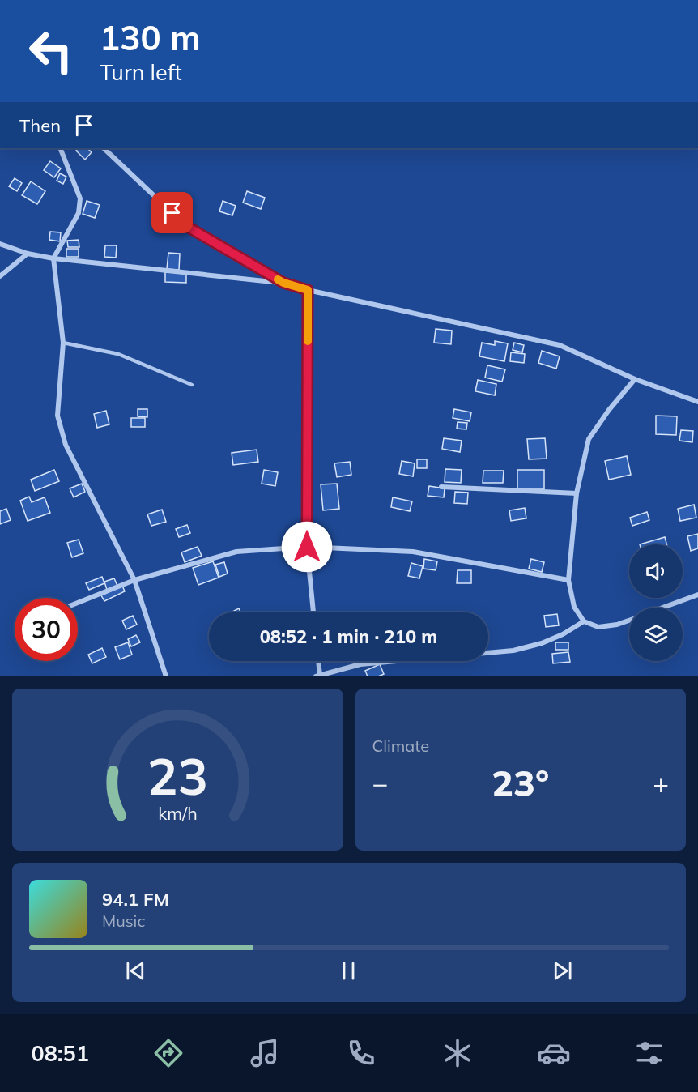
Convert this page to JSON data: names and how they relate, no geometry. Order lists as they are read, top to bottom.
{
  "page": {
    "turn": ["130 m", "Turn left"],
    "then": "Then",
    "limit": "30",
    "trip": "08:52 · 1 min · 210 m",
    "tile": "Climate",
    "heat": ["−", "23°", "+"],
    "song": ["94.1 FM", "Music"],
    "tabs": "08:51",
    "gauge": ["23", "km/h"]
  }
}
